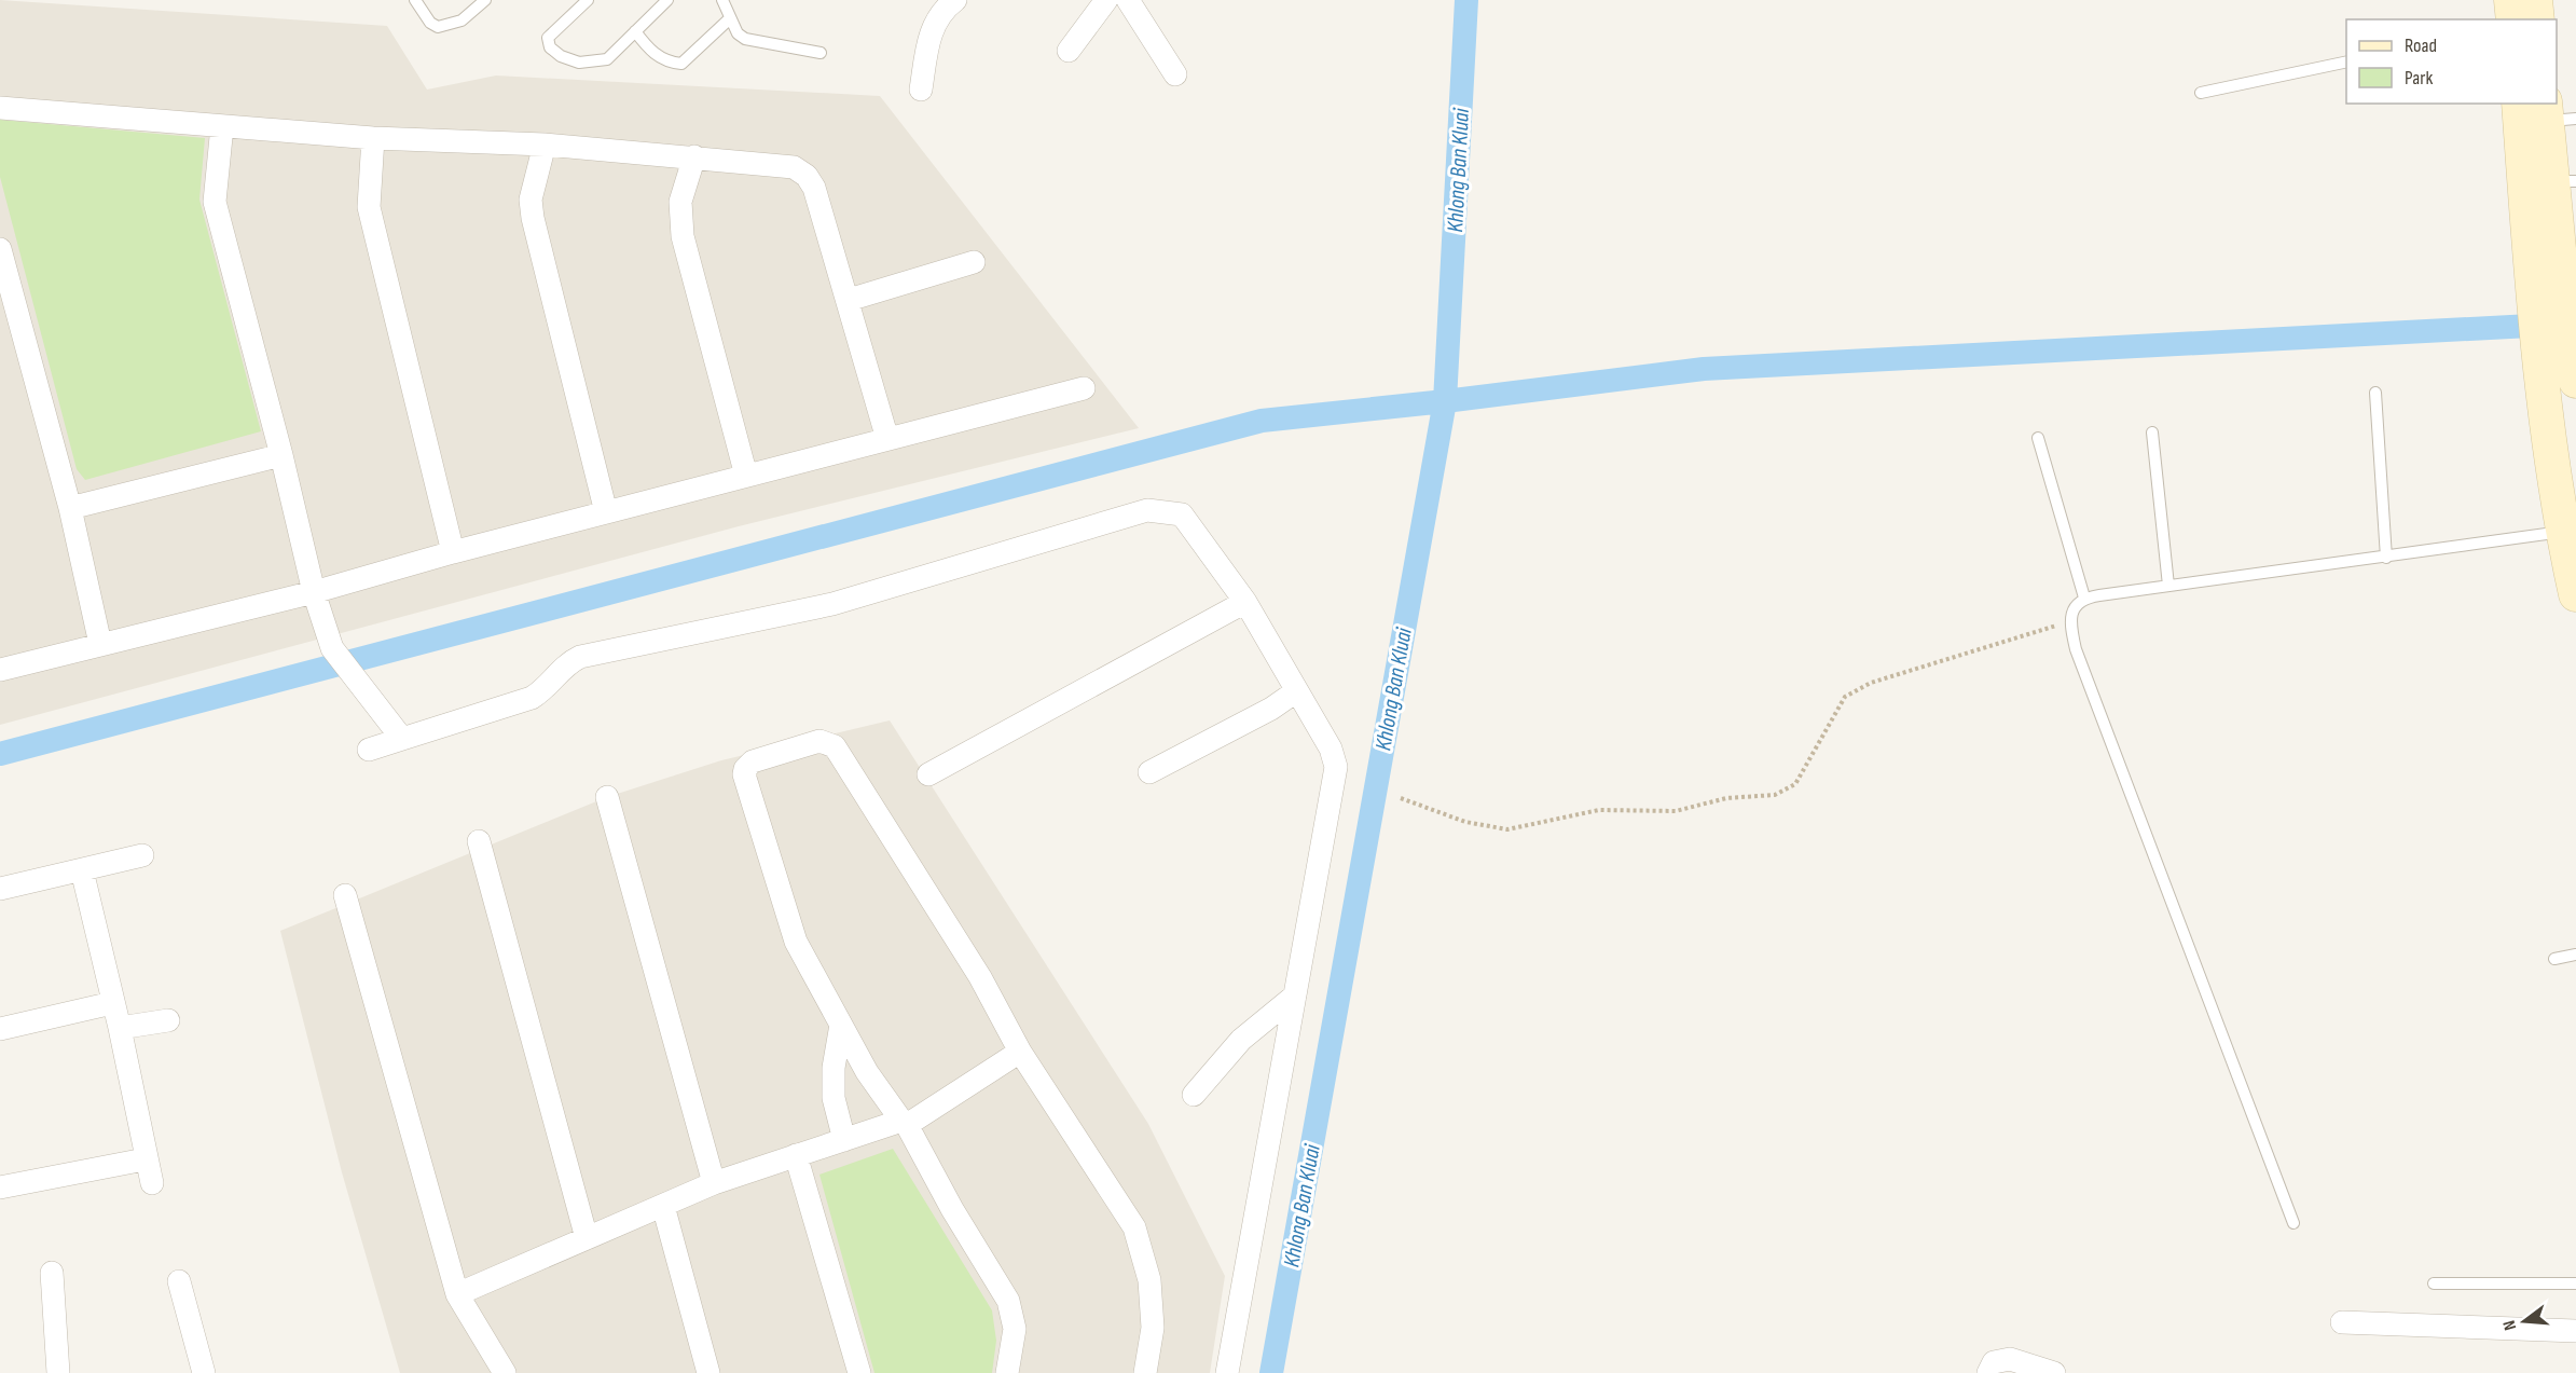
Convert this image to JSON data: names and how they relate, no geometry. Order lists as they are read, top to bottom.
{
  "water": ["Khlong Ban Kluai"],
  "legend": ["Road", "Park"],
  "north": "left"
}
